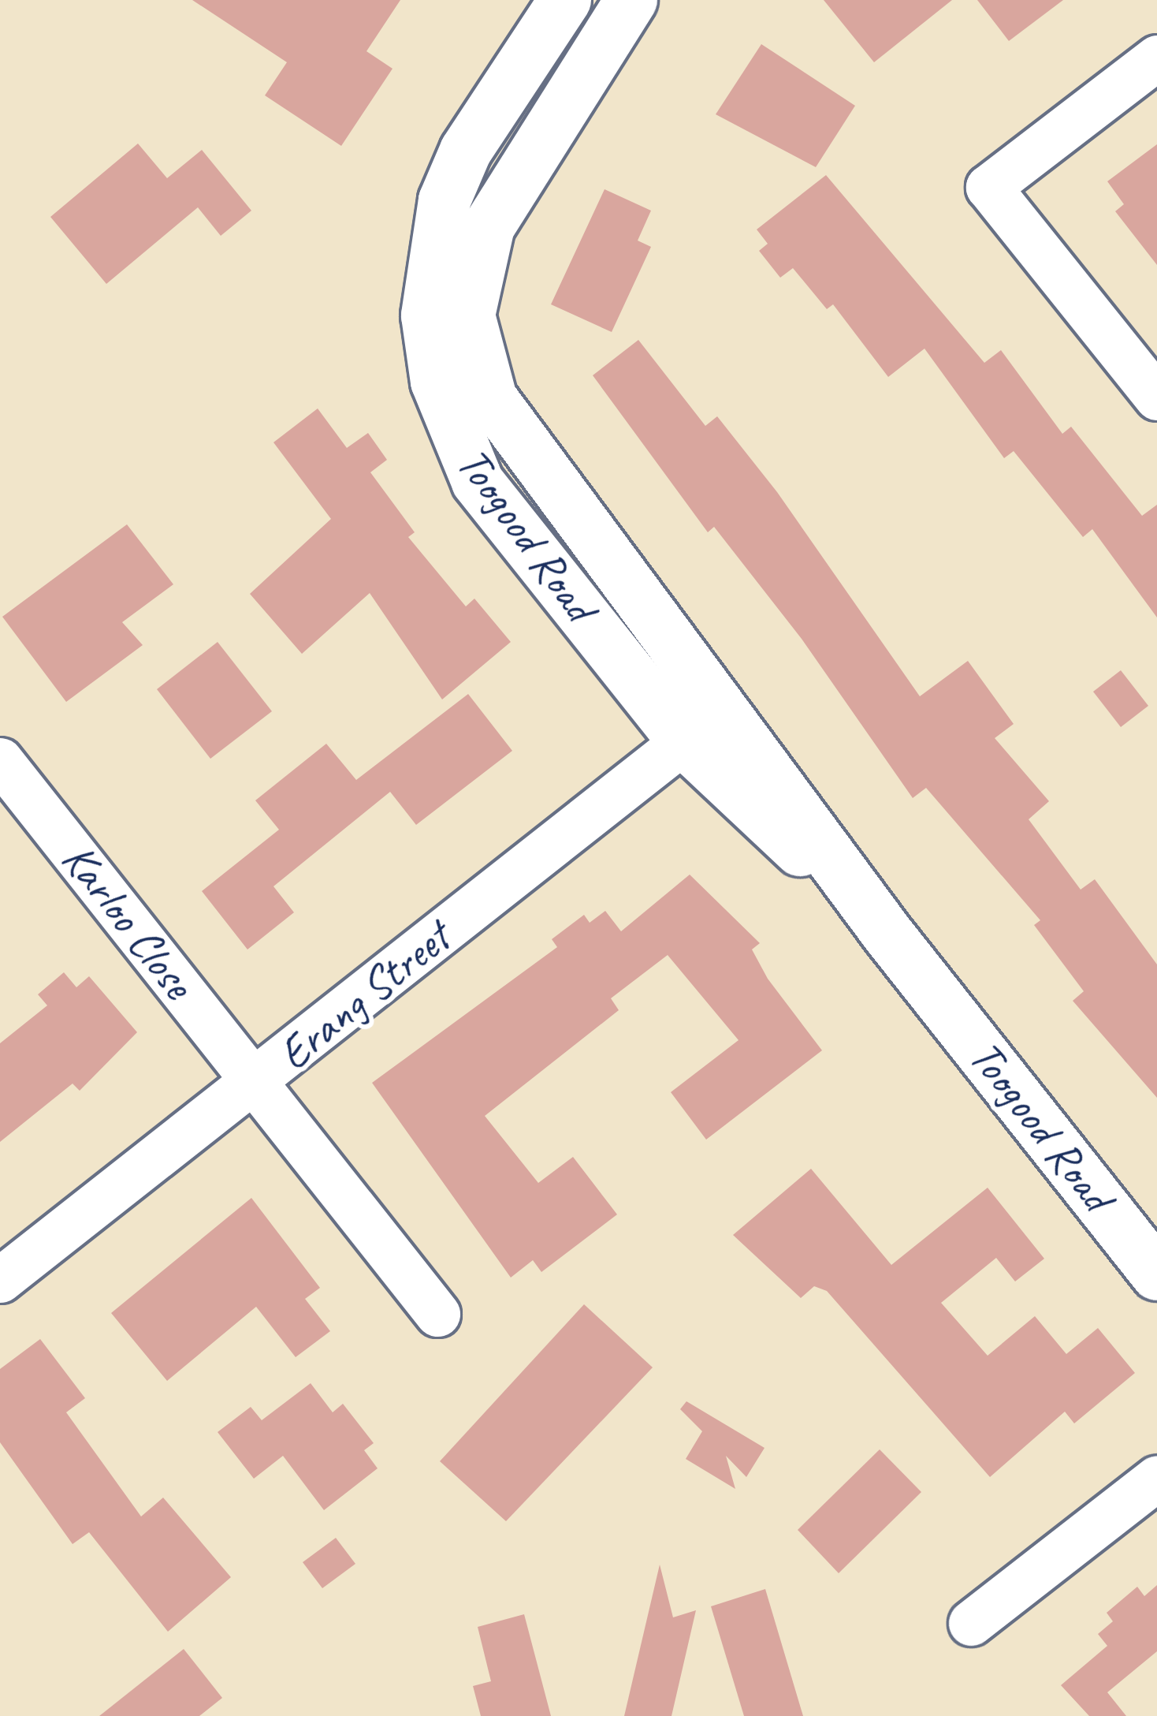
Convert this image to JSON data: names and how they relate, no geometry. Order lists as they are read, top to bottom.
{
  "streets": {
    "street": ["Toogood Road", "Karloo Close", "Erang Street"]
  },
  "crossings": [
    ["Toogood Road", "Erang Street"],
    ["Karloo Close", "Erang Street"]
  ]
}
